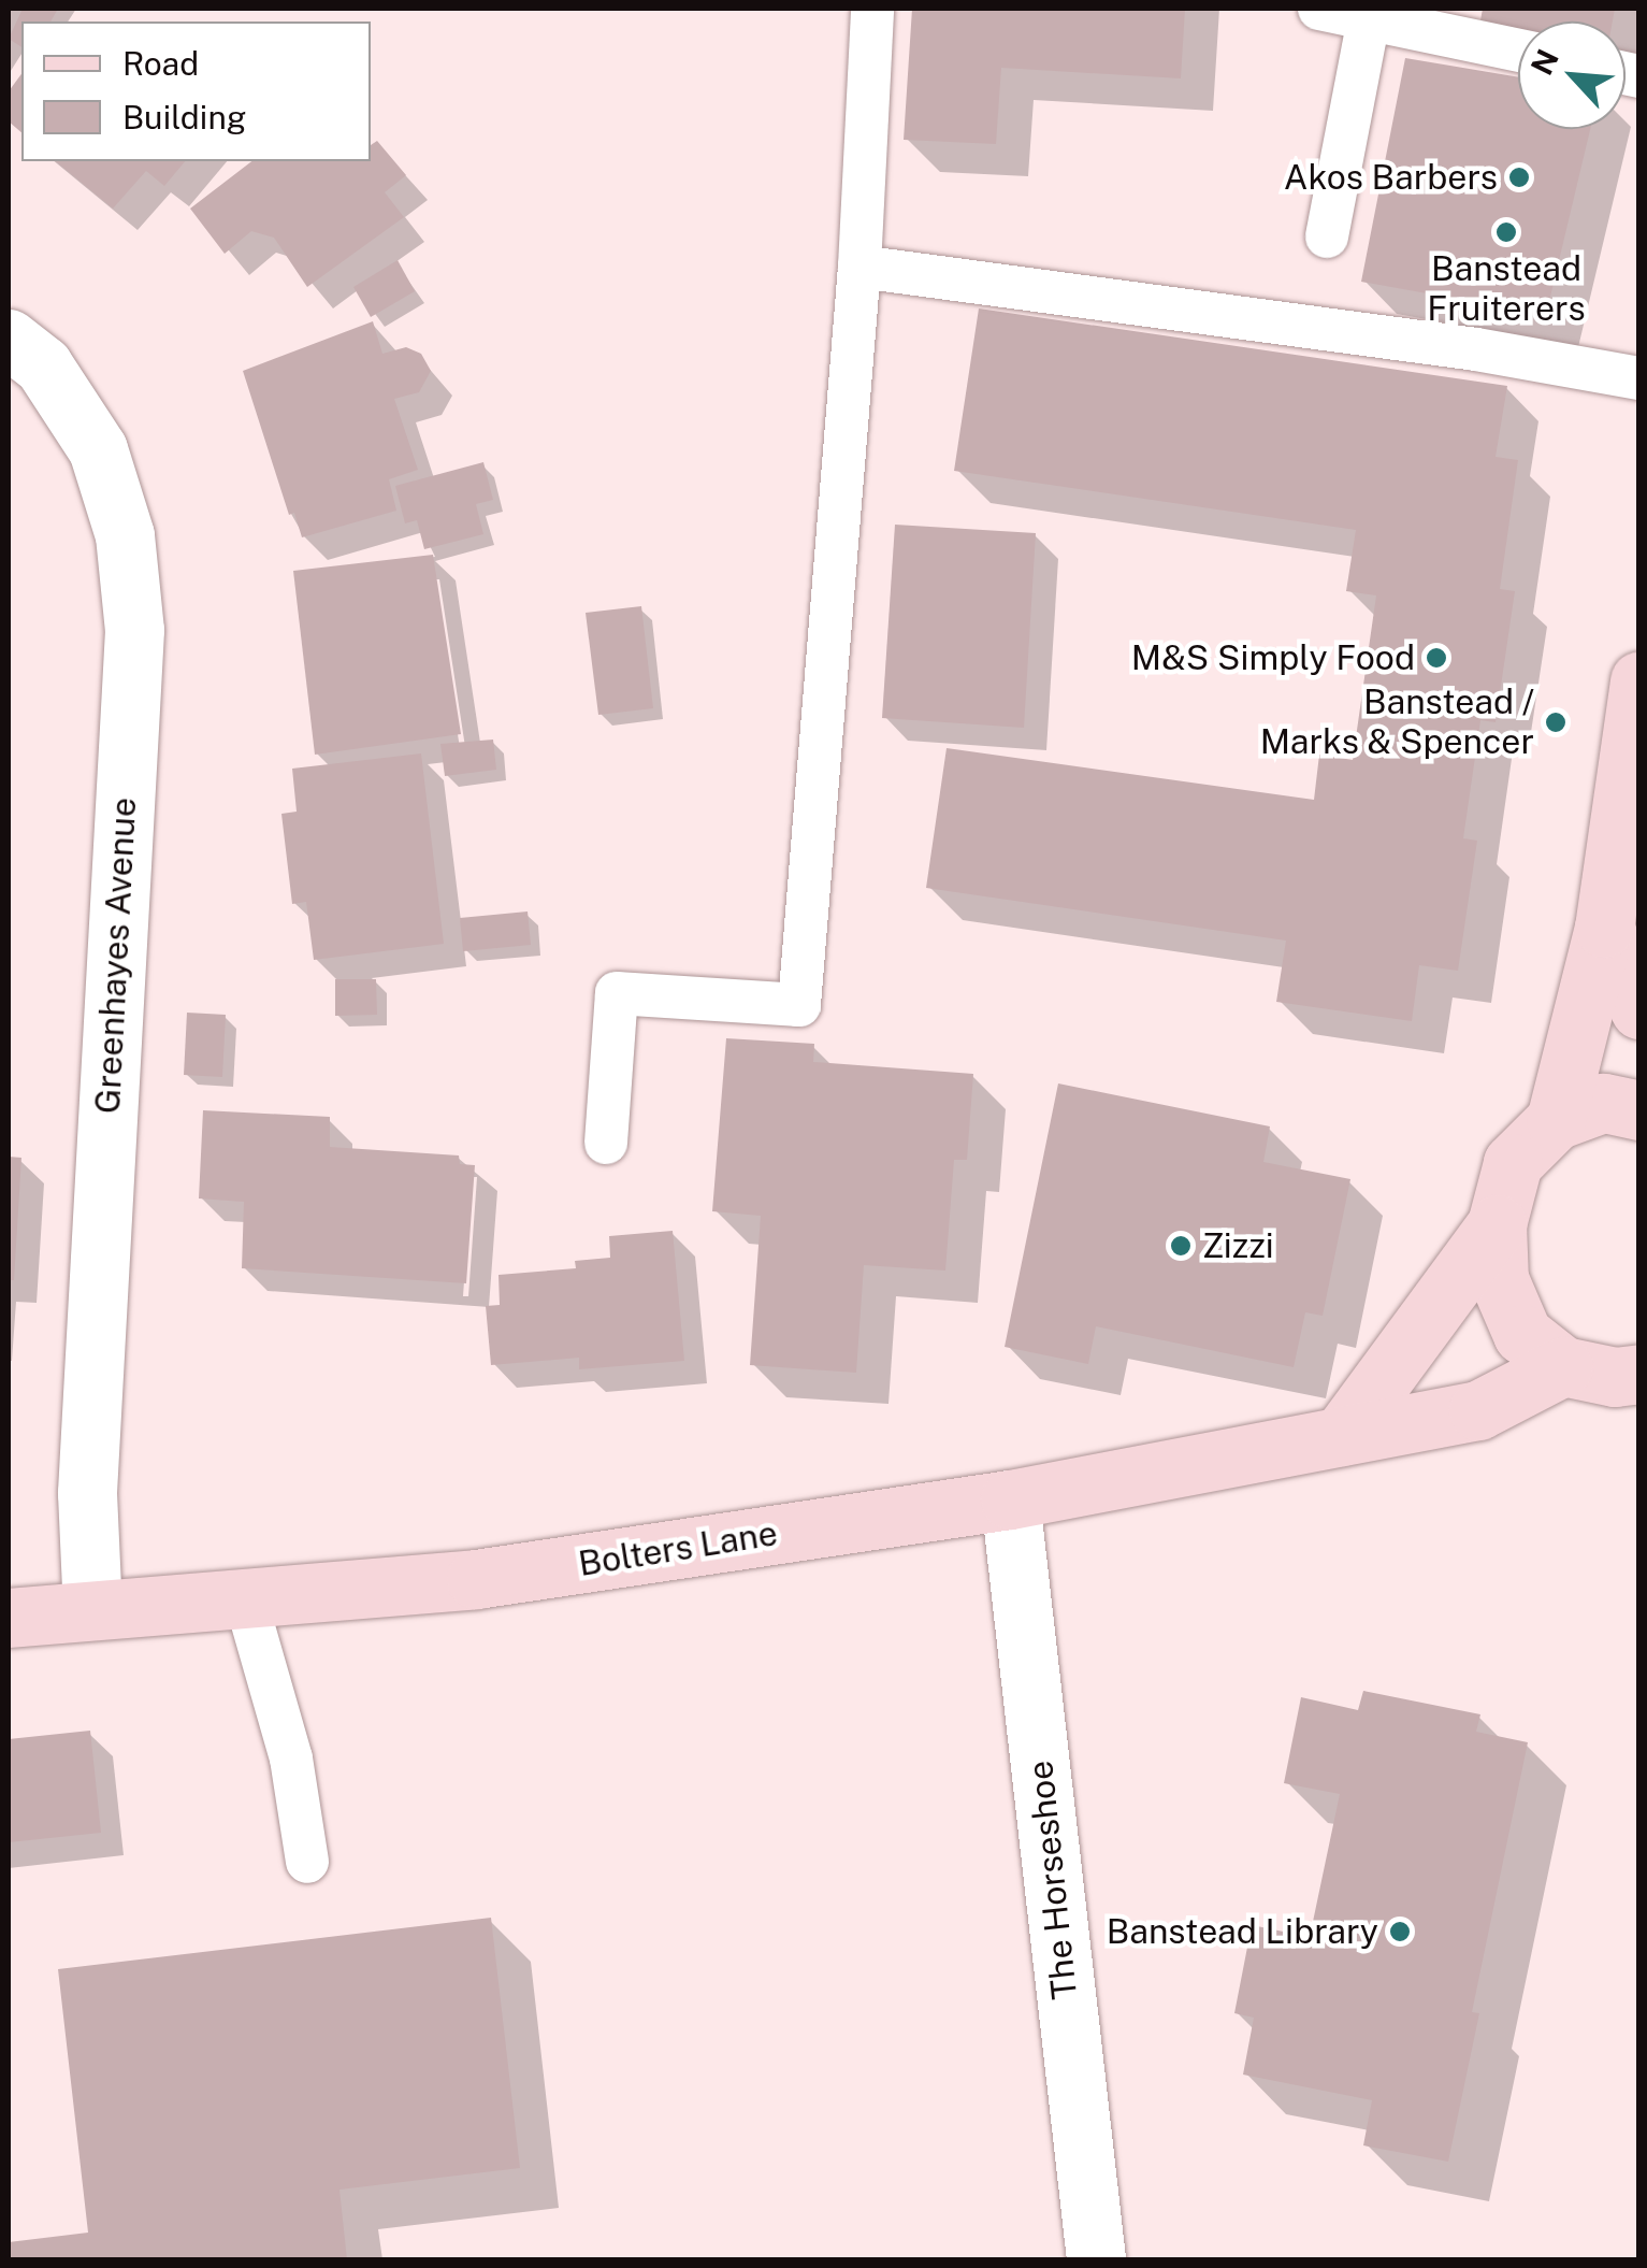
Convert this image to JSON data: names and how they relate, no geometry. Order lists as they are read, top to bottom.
{
  "streets": {
    "main road": ["Bolters Lane"],
    "street": ["Greenhayes Avenue", "The Horseshoe"]
  },
  "crossings": [
    ["Greenhayes Avenue", "Bolters Lane"],
    ["Bolters Lane", "The Horseshoe"]
  ],
  "places": [
    "Akos Barbers",
    "Banstead Fruiterers",
    "M&S Simply Food",
    "Banstead / Marks & Spencer",
    "Zizzi",
    "Banstead Library"
  ],
  "legend": ["Road", "Building"],
  "north": "top left"
}
